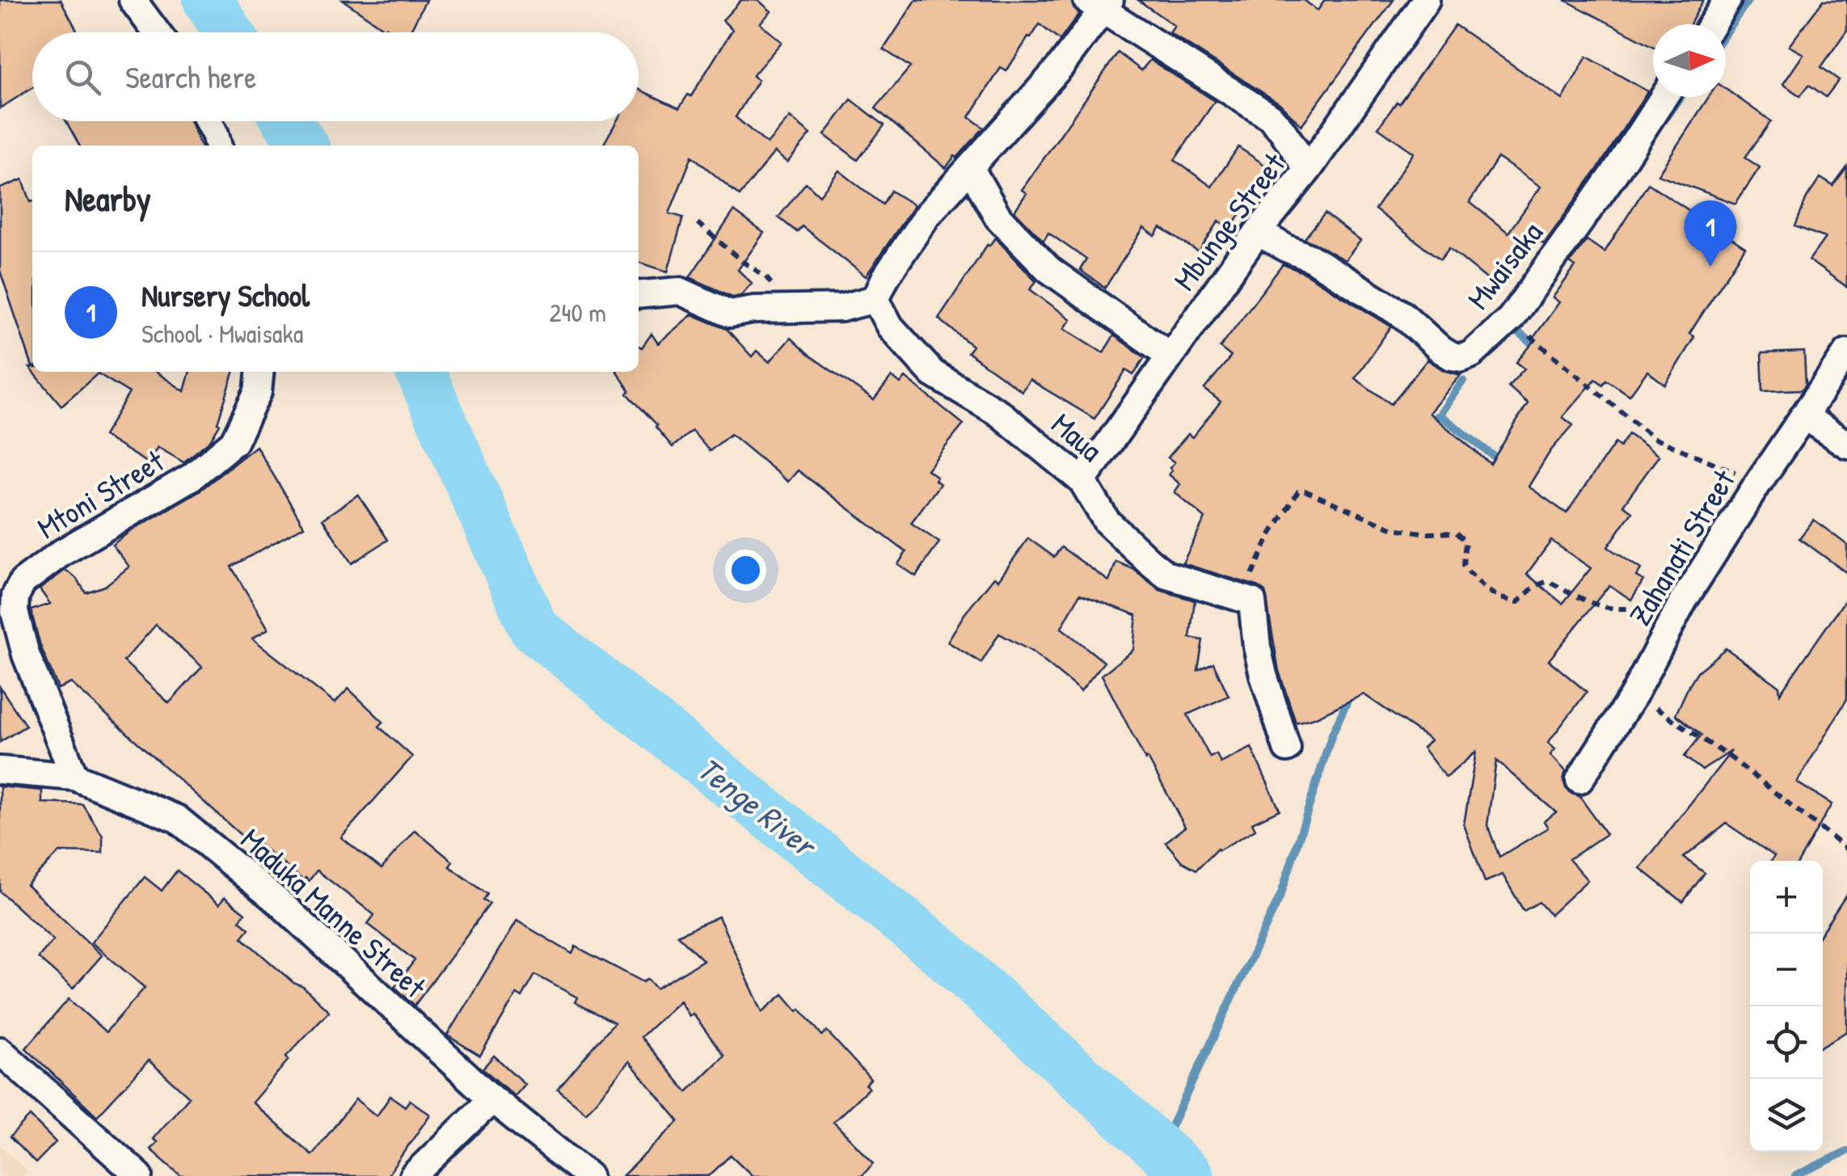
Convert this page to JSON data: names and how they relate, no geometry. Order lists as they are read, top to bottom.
{
  "streets": {
    "street": [
      "Mbunge Street",
      "Mwaisaka",
      "Maua",
      "Mtoni Street",
      "Zahanati Street",
      "Maduka Manne Street"
    ]
  },
  "crossings": [
    ["Mbunge Street", "Mwaisaka"],
    ["Mbunge Street", "Maua"],
    ["Mtoni Street", "Maduka Manne Street"]
  ],
  "water": ["Tenge River"],
  "north": "right",
  "page": {
    "search": "Search here",
    "heading": "Nearby",
    "pins": "1",
    "list": [
      {
        "mark": "1",
        "name": "Nursery School",
        "note": "School · Mwaisaka",
        "value": "240 m"
      }
    ],
    "map_buttons": ["+", "−"]
  }
}
